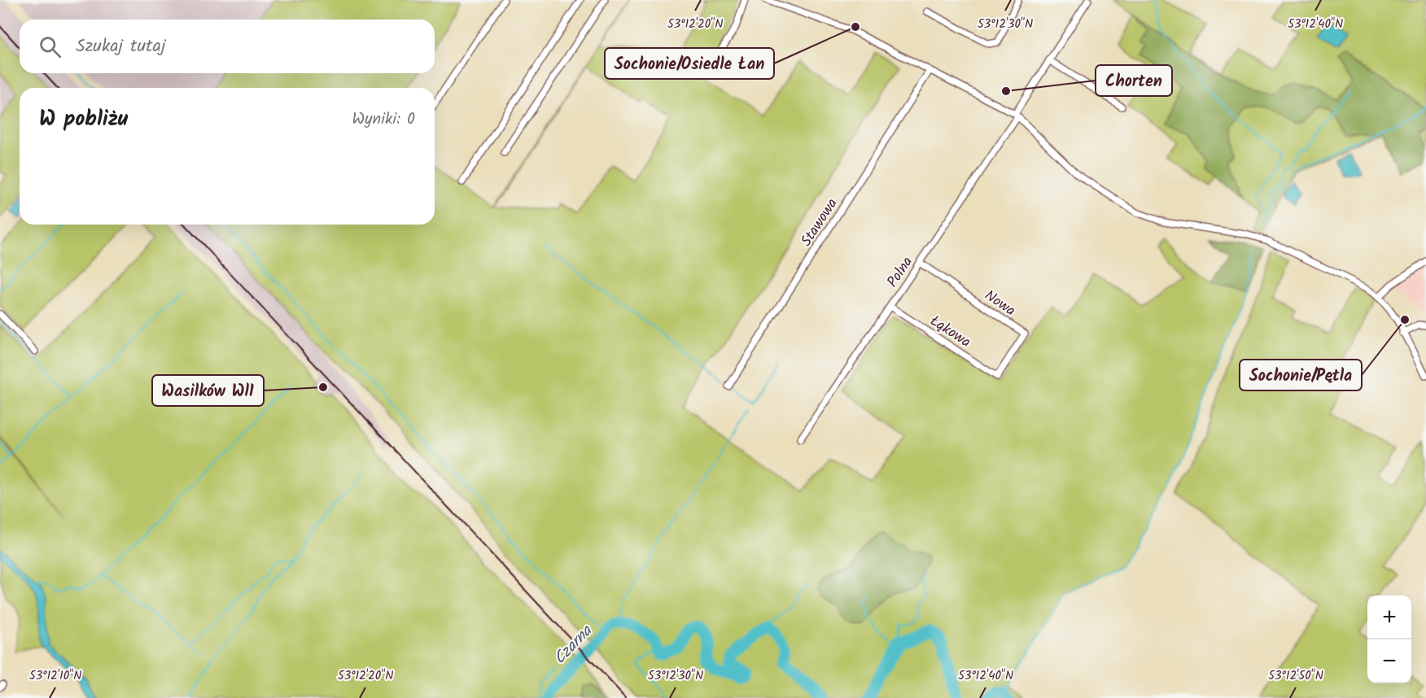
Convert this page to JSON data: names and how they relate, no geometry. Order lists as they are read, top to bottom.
{
  "streets": {
    "street": [
      "Stawowa",
      "Polna",
      "Nowa",
      "Łąkowa"
    ]
  },
  "crossings": [
    ["Polna", "Nowa"],
    ["Polna", "Łąkowa"],
    ["Nowa", "Łąkowa"]
  ],
  "water": ["Czarna"],
  "places": [
    "Sochonie/Osiedle Łan",
    "Chorten",
    "Sochonie/Pętla",
    "Wasilków Wl1"
  ],
  "page": {
    "search": "Szukaj tutaj",
    "heading": ["W pobliżu", "Wyniki: 0"],
    "map_buttons": ["+", "−"]
  },
  "coordinates": [
    "53°12'40\"N",
    "53°12'20\"N",
    "53°12'30\"N",
    "53°12'10\"N",
    "53°12'50\"N"
  ]
}
